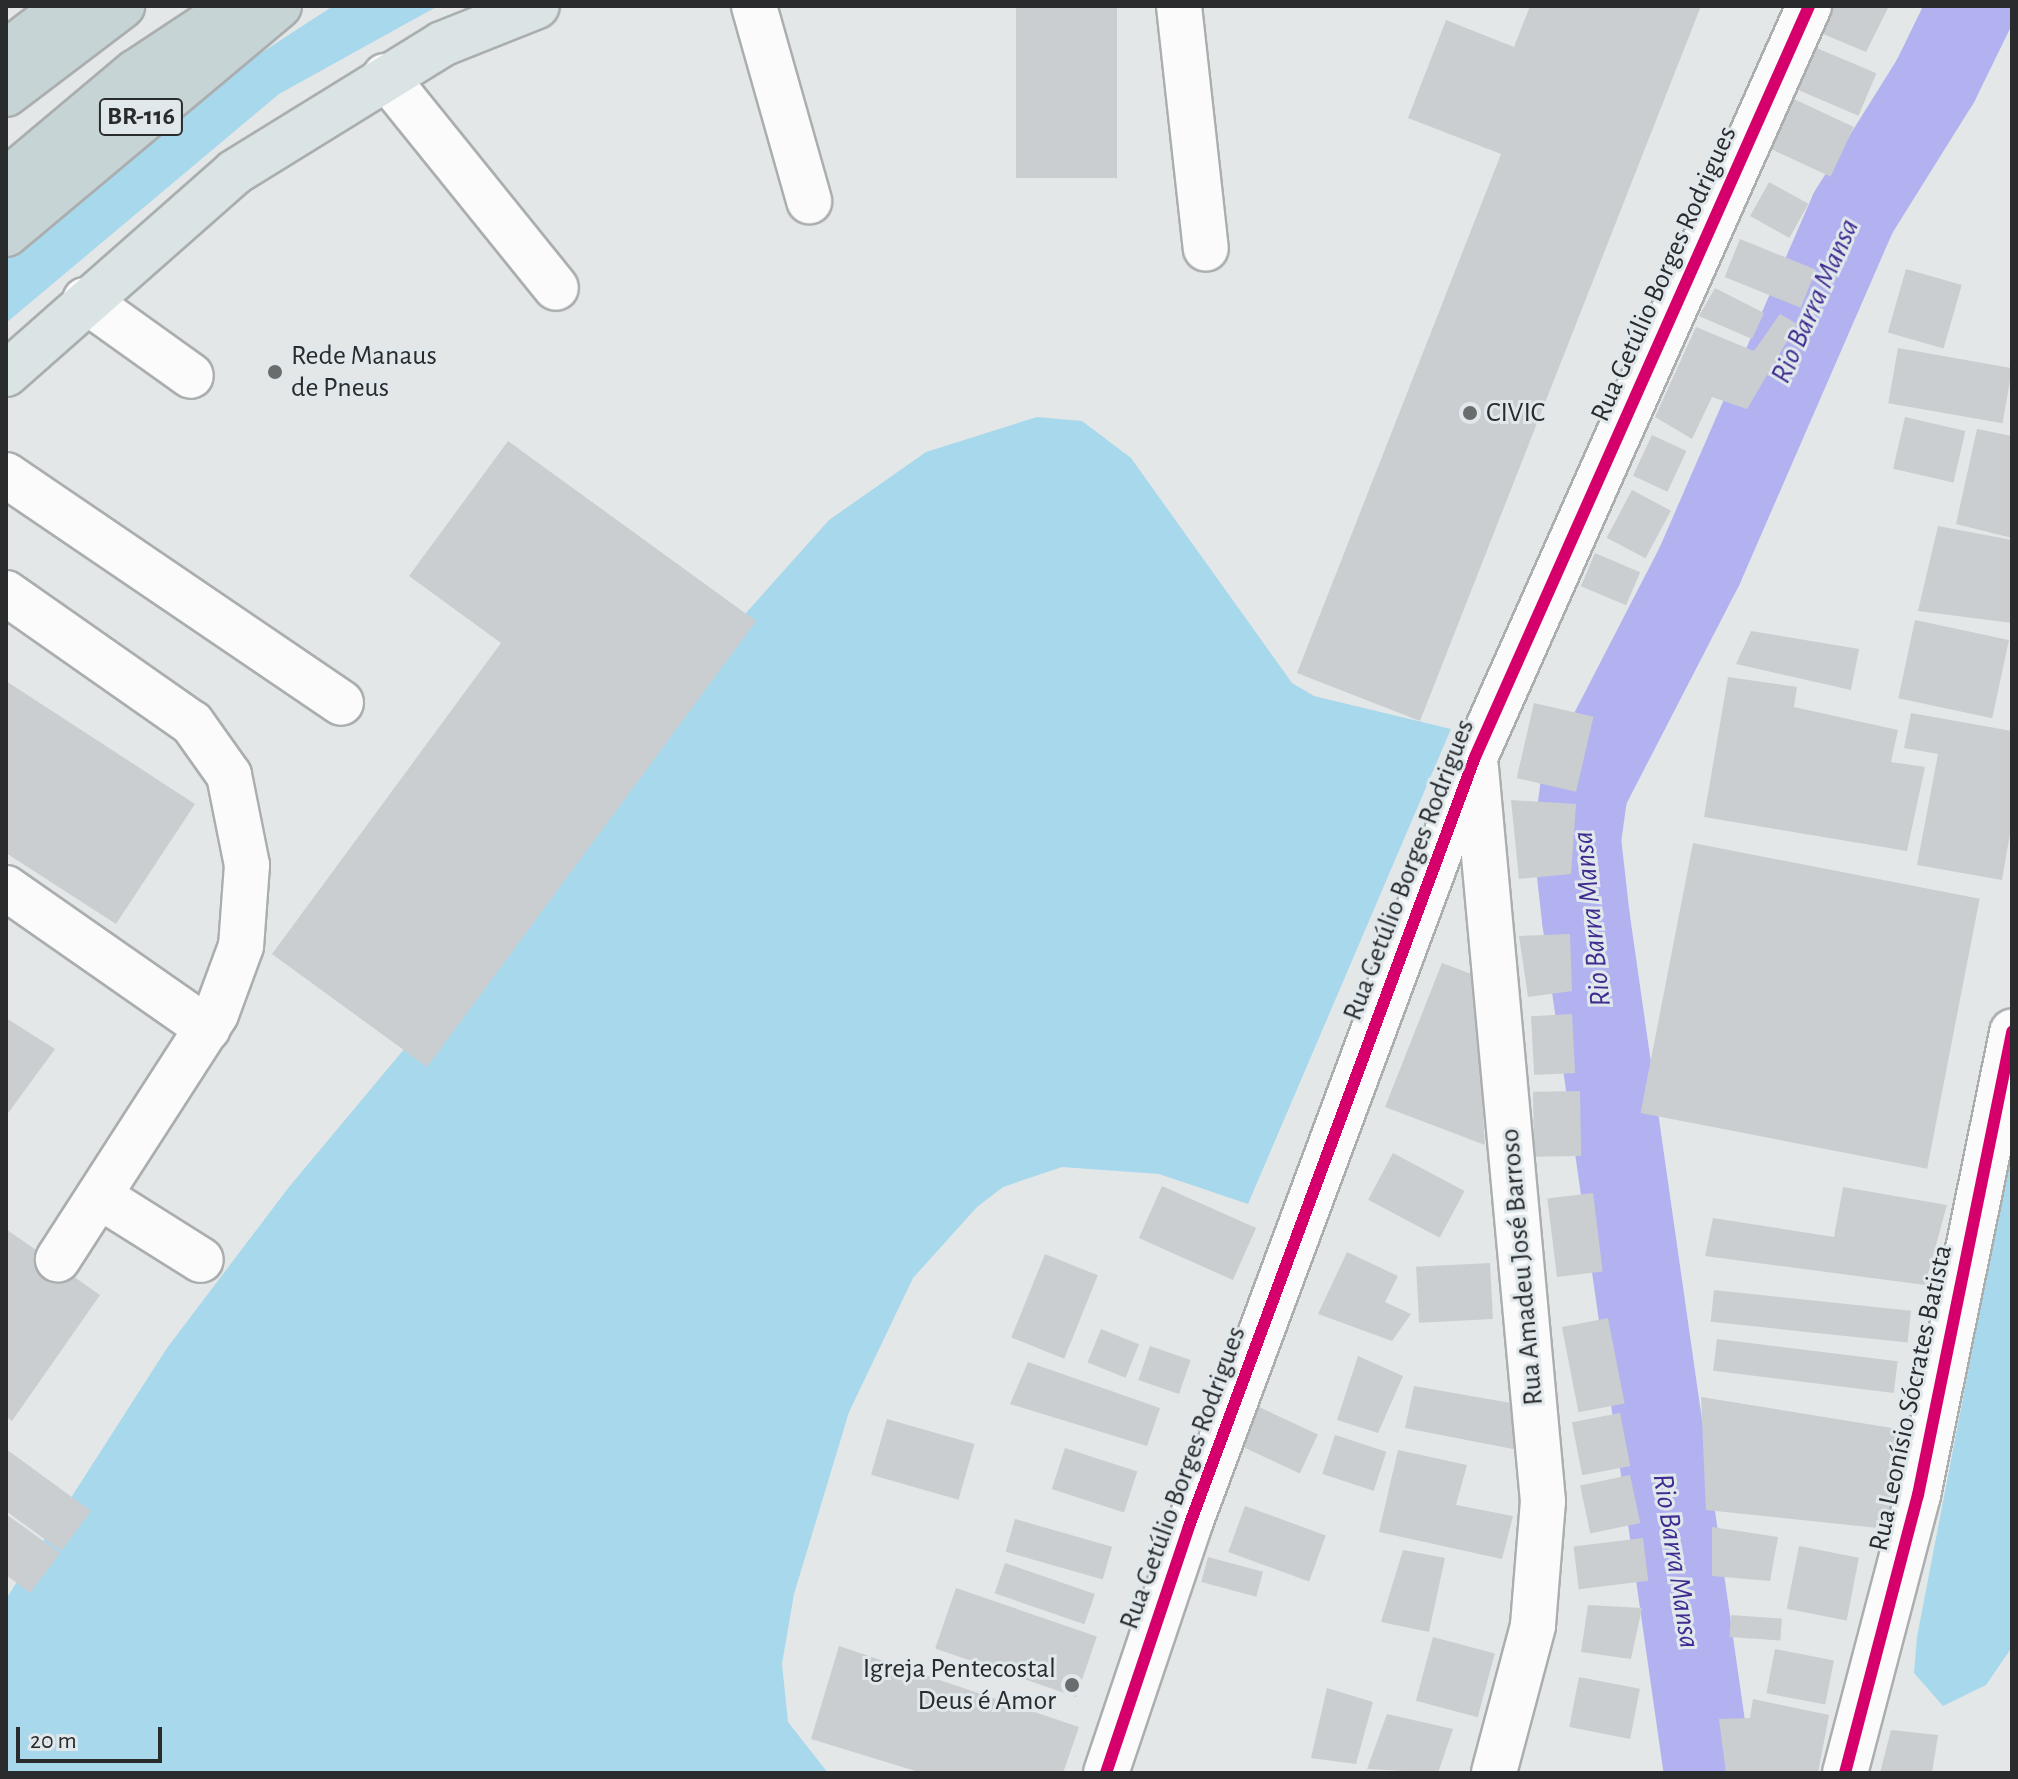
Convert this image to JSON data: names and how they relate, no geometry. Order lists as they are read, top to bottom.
{
  "streets": {
    "highway": ["BR-116"],
    "street": ["Rua Getúlio Borges Rodrigues", "Rua Amadeu José Barroso", "Rua Leonísio Sócrates Batista"]
  },
  "crossings": [
    ["Rua Getúlio Borges Rodrigues", "Rua Amadeu José Barroso"]
  ],
  "water": ["Rio Barra Mansa"],
  "places": ["Rede Manaus de Pneus", "CIVIC", "Igreja Pentecostal Deus é Amor"],
  "scale_bar": "20 m"
}
